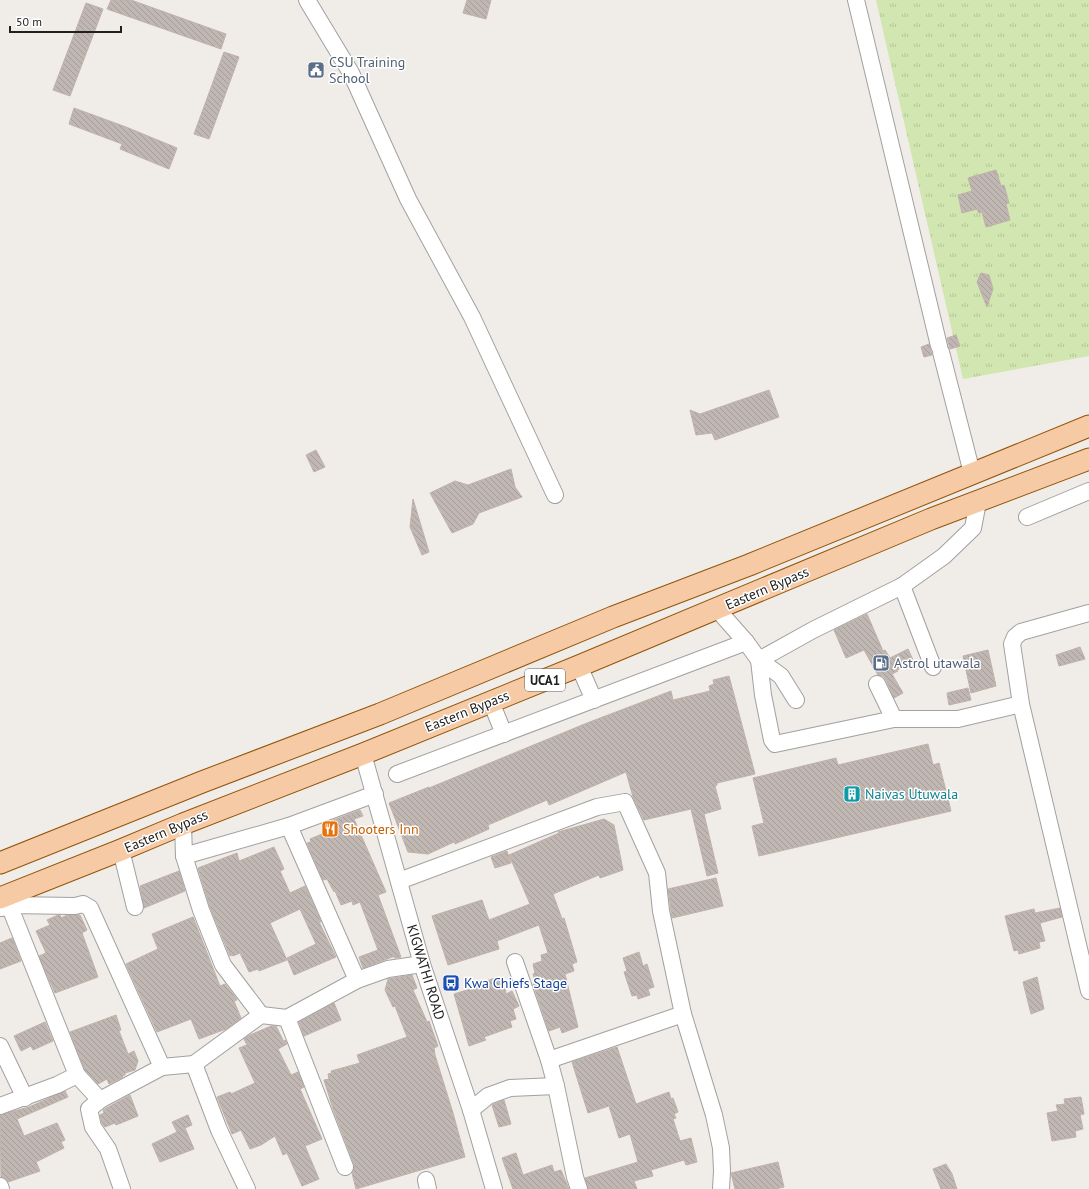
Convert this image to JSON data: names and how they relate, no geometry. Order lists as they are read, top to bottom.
{
  "streets": {
    "main road": ["Eastern Bypass", "UCA1"],
    "street": ["KIGWATHI ROAD"]
  },
  "crossings": [
    ["Eastern Bypass", "KIGWATHI ROAD"]
  ],
  "places": {
    "public building": ["CSU Training School"],
    "fuel station": ["Astrol utawala"],
    "building": ["Naivas Utuwala"],
    "restaurant": ["Shooters Inn"],
    "bus stop": ["Kwa Chiefs Stage"]
  },
  "scale_bar": "50 m"
}
